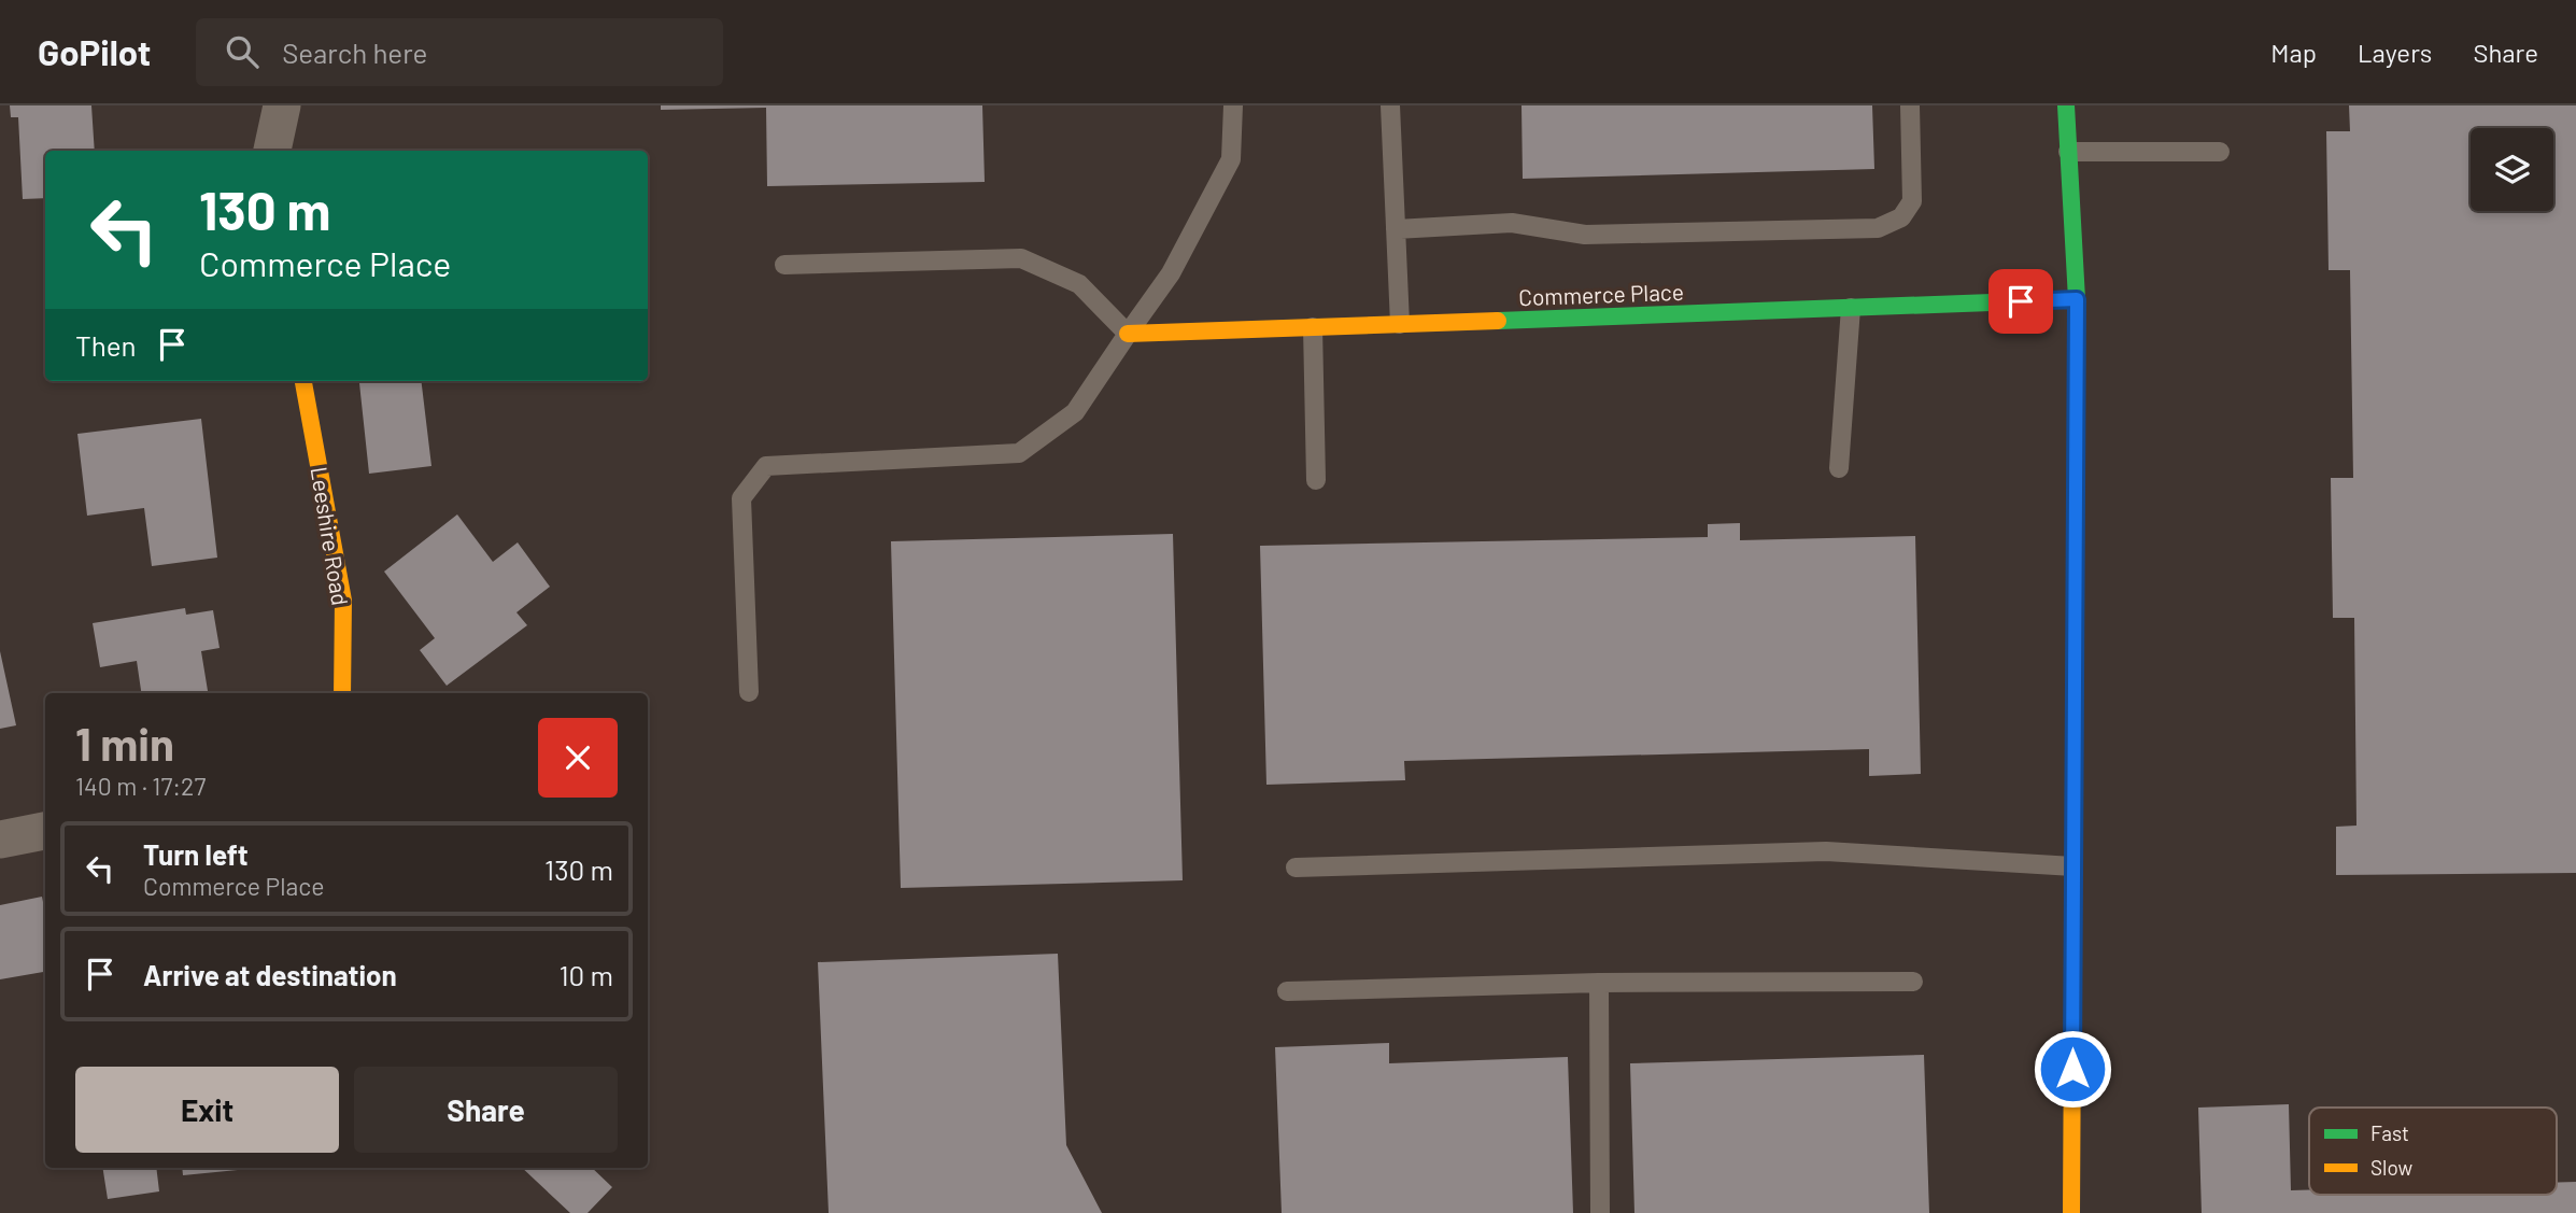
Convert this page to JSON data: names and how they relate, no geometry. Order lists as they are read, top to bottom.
{
  "streets": {
    "street": ["Commerce Place", "Leeshire Road"]
  },
  "legend": ["Fast", "Slow"],
  "page": {
    "header": "GoPilot",
    "search": "Search here",
    "nav": ["Map", "Layers", "Share"],
    "turn": ["130 m", "Commerce Place"],
    "then": "Then",
    "heading": ["1 min", "140 m · 17:27"],
    "list": [
      {
        "name": "Turn left",
        "note": "Commerce Place",
        "value": "130 m"
      },
      {
        "name": "Arrive at destination",
        "value": "10 m"
      }
    ],
    "buttons": ["Exit", "Share"]
  }
}
